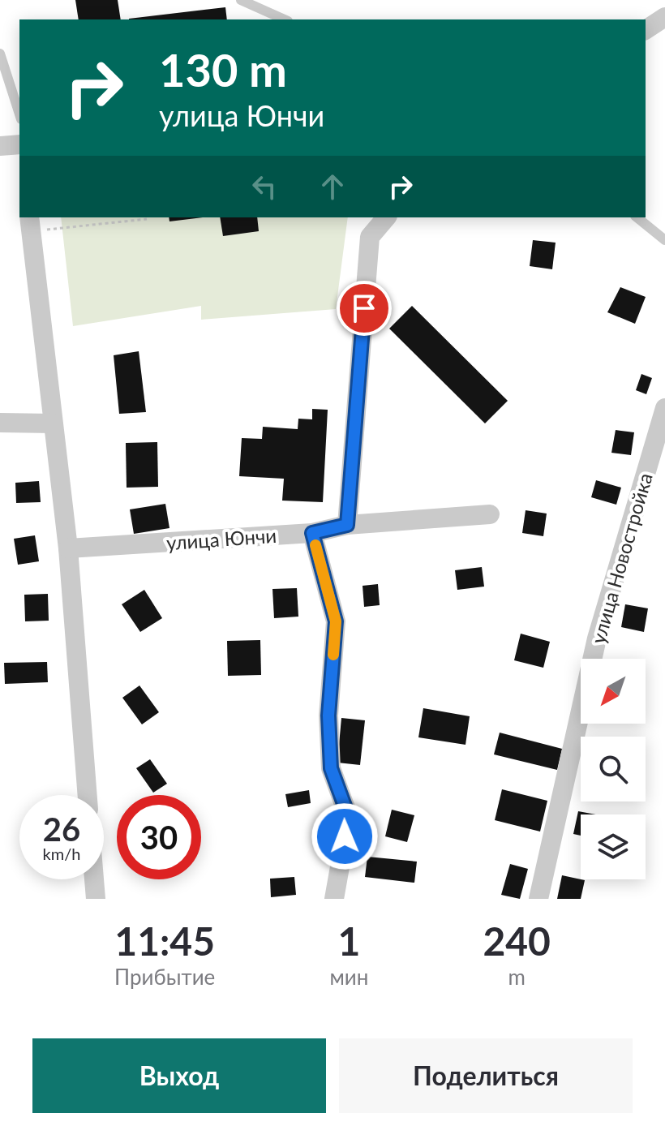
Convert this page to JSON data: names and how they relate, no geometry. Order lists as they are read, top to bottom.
{
  "streets": {
    "street": ["улица Юнчи", "улица Новостройка"]
  },
  "north": "bottom left",
  "page": {
    "turn": ["130 m", "улица Юнчи"],
    "speed": "26 km/h",
    "limit": "30",
    "eta": [
      "11:45",
      "Прибытие",
      "1",
      "мин",
      "240",
      "m"
    ],
    "buttons": ["Выход", "Поделиться"]
  }
}
